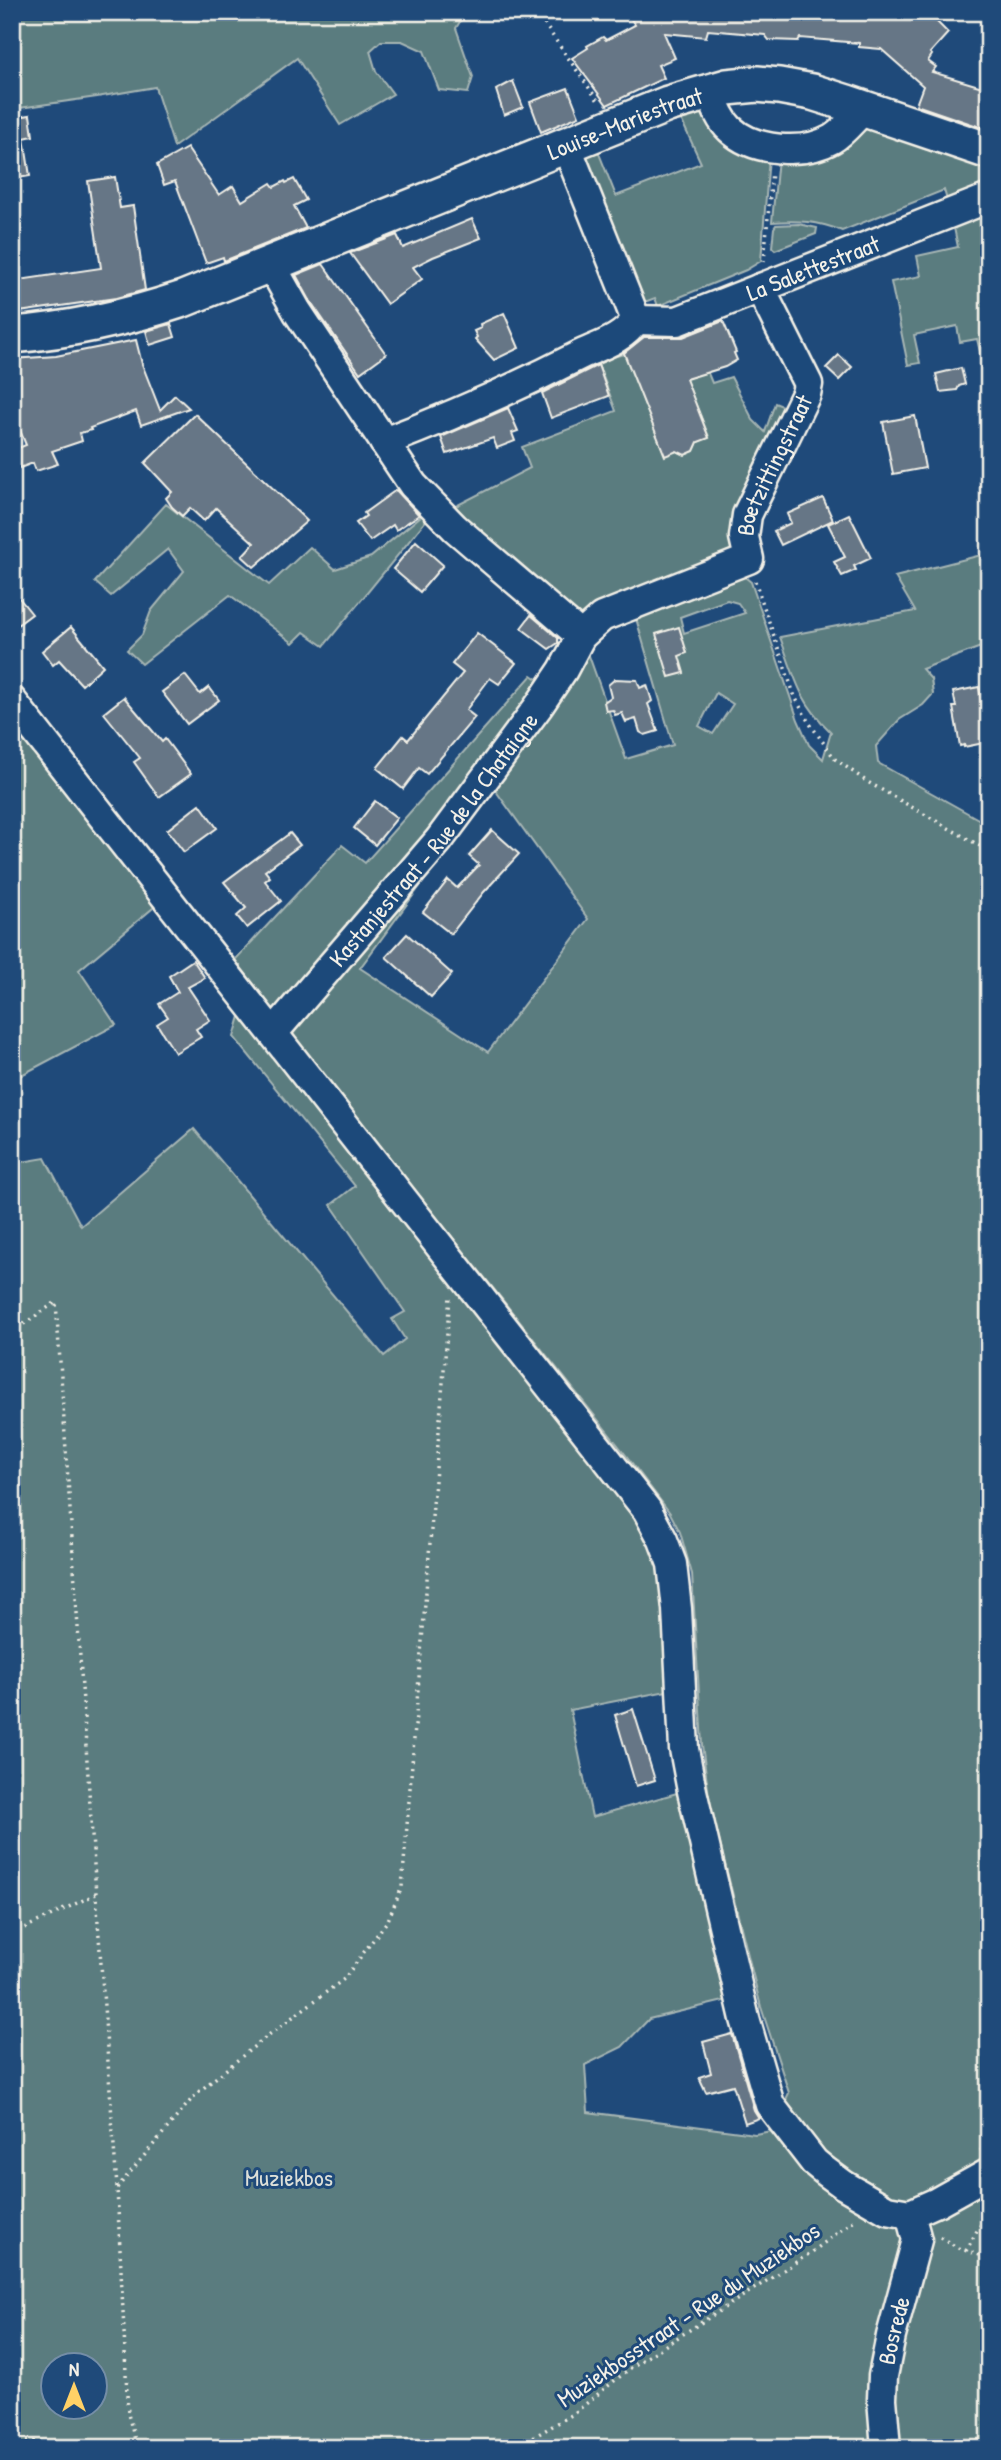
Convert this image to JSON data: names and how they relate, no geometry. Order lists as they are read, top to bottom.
{
  "streets": {
    "main road": ["Louise-Mariestraat"],
    "street": [
      "La Salettestraat",
      "Boetzittingstraat",
      "Kastanjestraat - Rue de la Chataigne",
      "Bosrede"
    ],
    "path": ["Muziekbosstraat - Rue du Muziekbos"]
  },
  "crossings": [
    ["La Salettestraat", "Boetzittingstraat"],
    ["Boetzittingstraat", "Kastanjestraat - Rue de la Chataigne"]
  ],
  "parks": ["Muziekbos"],
  "north": "top"
}
